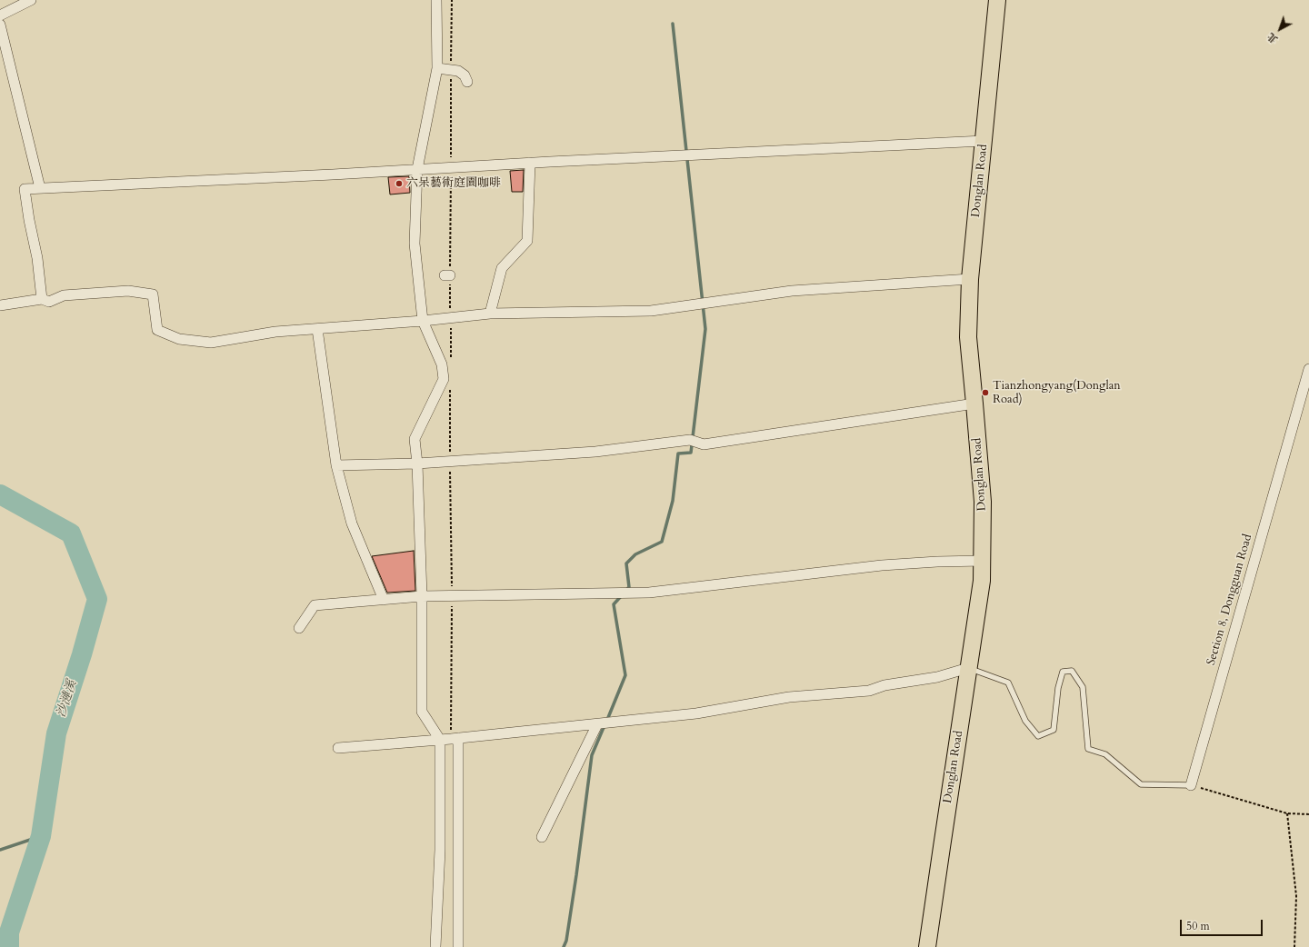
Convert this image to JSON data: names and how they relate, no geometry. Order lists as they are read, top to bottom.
{
  "streets": {
    "main road": ["Donglan Road"],
    "street": ["Section 8, Dongguan Road"]
  },
  "water": ["沙漣溪"],
  "places": ["六呆藝術庭園咖啡", "Tianzhongyang(Donglan Road)"],
  "scale_bar": "50 m",
  "north": "bottom left"
}
